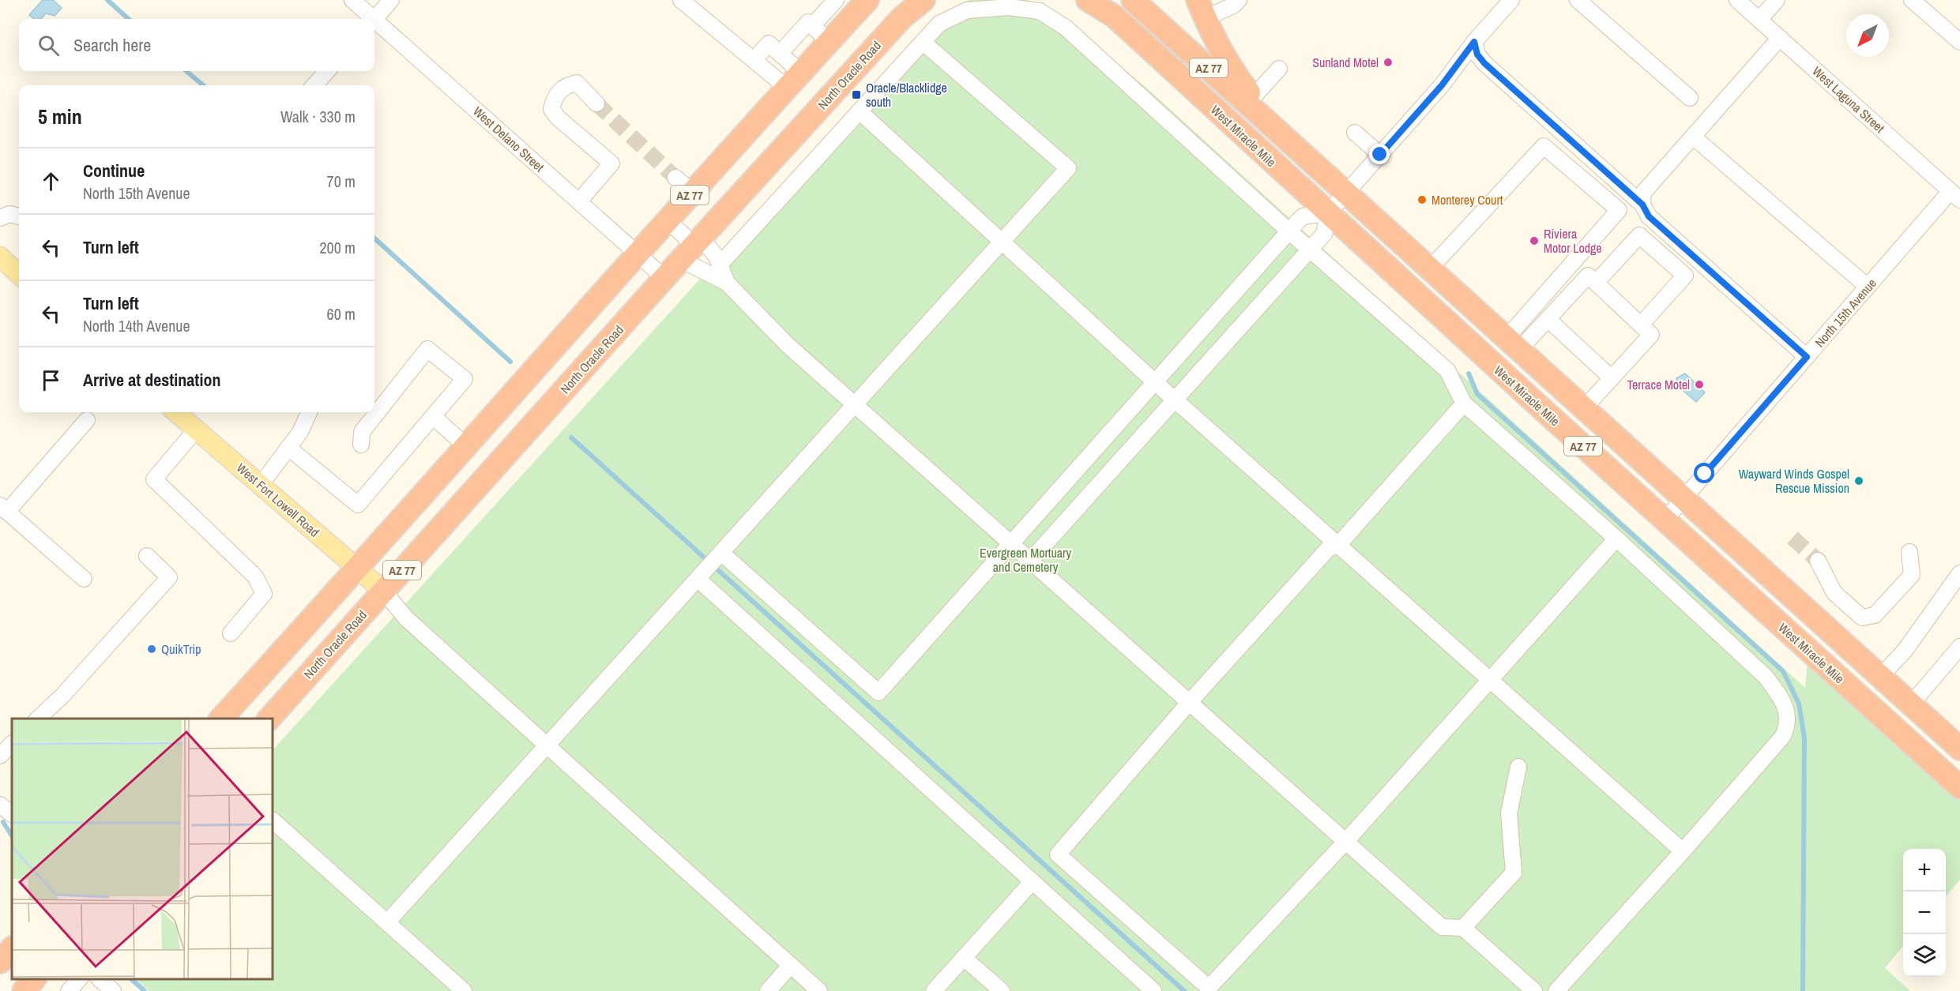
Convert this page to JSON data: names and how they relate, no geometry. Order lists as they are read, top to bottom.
{
  "streets": {
    "highway": ["AZ 77", "North Oracle Road", "West Miracle Mile"],
    "main road": ["West Fort Lowell Road"],
    "street": ["West Laguna Street", "West Delano Street", "North 15th Avenue"]
  },
  "crossings": [
    ["AZ 77", "North Oracle Road"],
    ["AZ 77", "West Miracle Mile"],
    ["AZ 77", "West Delano Street"],
    ["AZ 77", "West Fort Lowell Road"],
    ["North Oracle Road", "West Delano Street"],
    ["North Oracle Road", "West Fort Lowell Road"],
    ["West Laguna Street", "North 15th Avenue"],
    ["West Miracle Mile", "North 15th Avenue"]
  ],
  "parks": ["Evergreen Mortuary and Cemetery"],
  "places": {
    "other": [
      "Sunland Motel",
      "Monterey Court",
      "Riviera Motor Lodge",
      "Terrace Motel",
      "Wayward Winds Gospel Rescue Mission",
      "QuikTrip"
    ],
    "transit": ["Oracle/Blacklidge south"]
  },
  "north": "bottom left",
  "page": {
    "search": "Search here",
    "heading": ["5 min", "Walk · 330 m"],
    "list": [
      ["Continue", "North 15th Avenue", "70 m"],
      ["Turn left", "200 m"],
      ["Turn left", "North 14th Avenue", "60 m"],
      "Arrive at destination"
    ],
    "map_buttons": ["+", "−"]
  }
}
